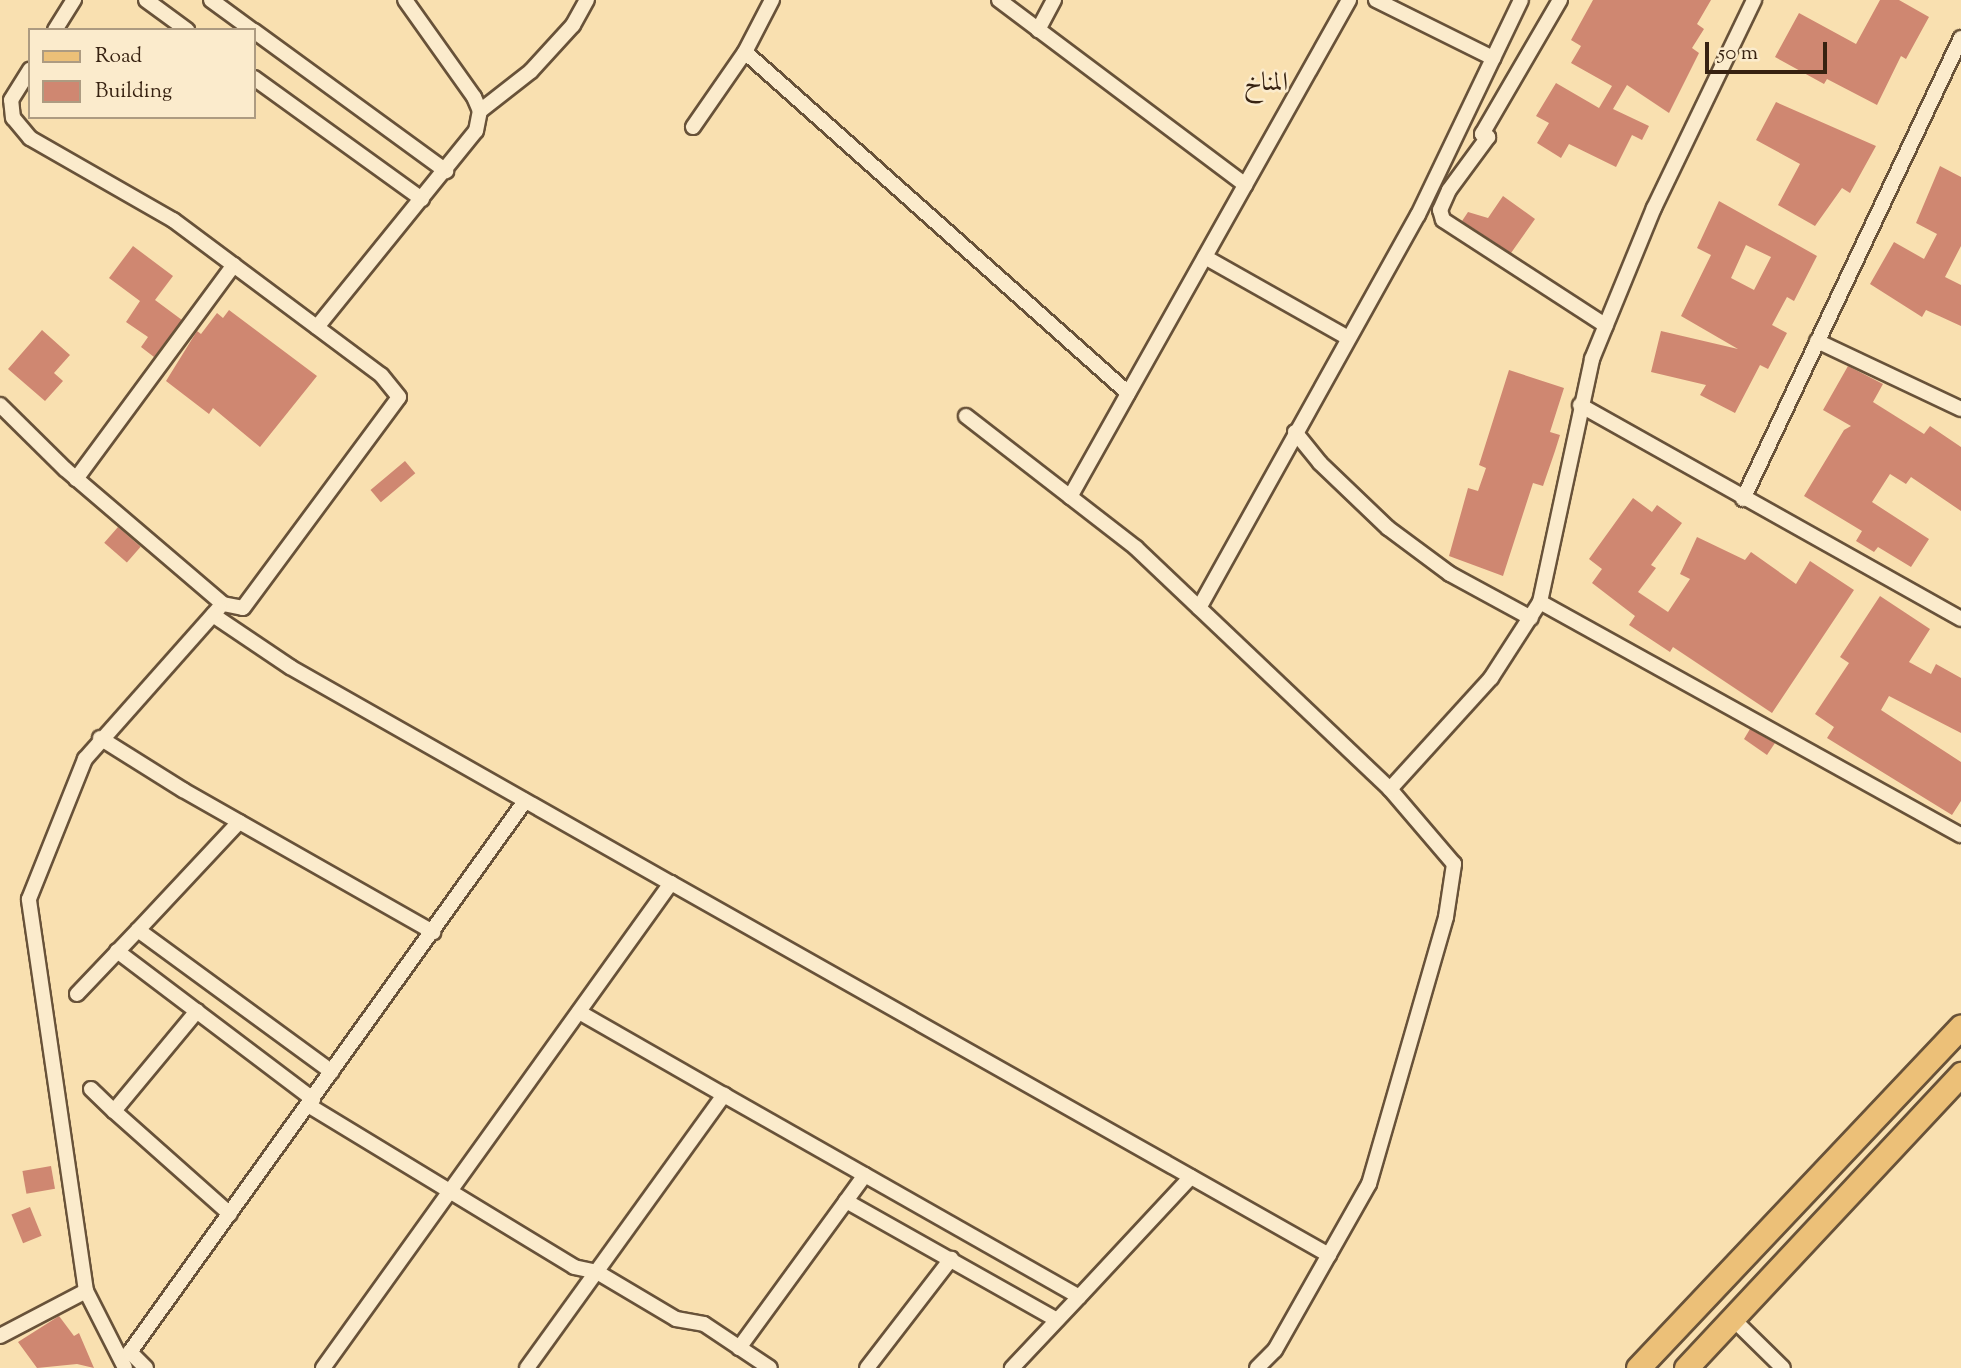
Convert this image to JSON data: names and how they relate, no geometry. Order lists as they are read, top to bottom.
{
  "districts": ["المناخ"],
  "legend": ["Road", "Building"],
  "scale_bar": "50 m"
}
